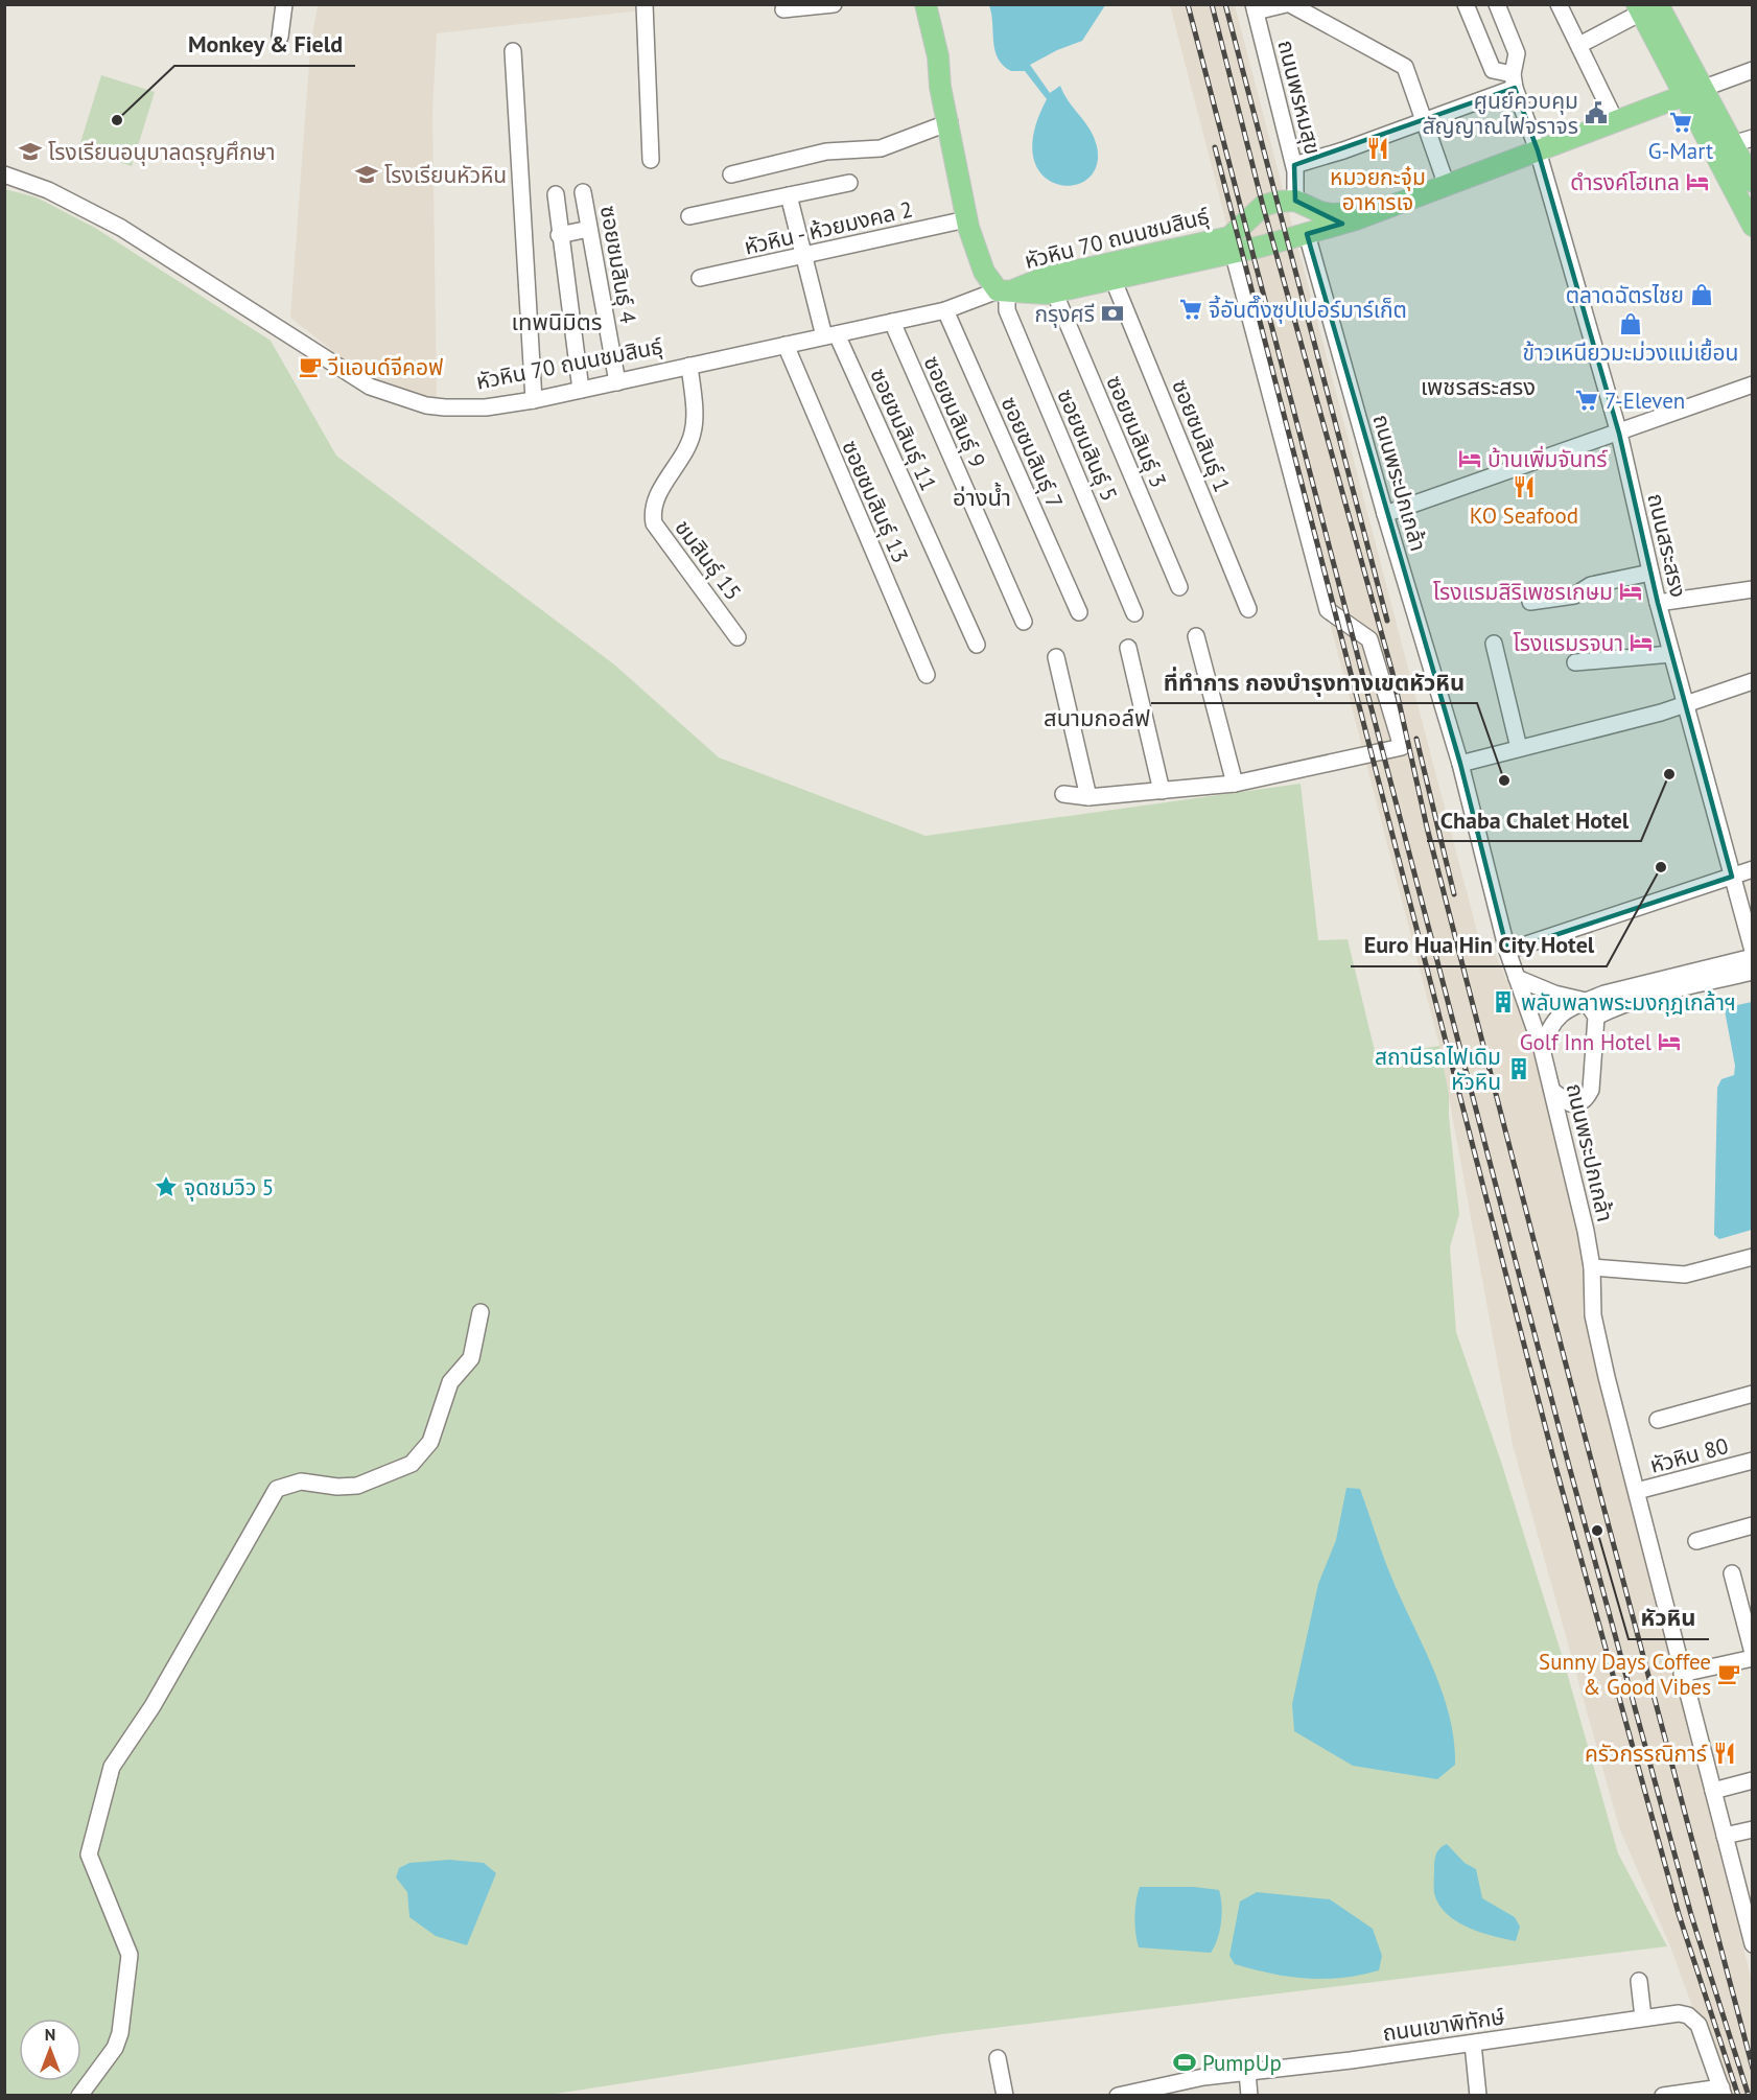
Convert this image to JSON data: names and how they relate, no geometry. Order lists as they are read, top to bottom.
{
  "streets": {
    "main road": ["หัวหิน 70 ถนนชมสินธุ์"],
    "street": [
      "ถนนพรหมสุข",
      "หัวหิน - ห้วยมงคล 2",
      "ซอยชมสินธุ์ 4",
      "ซอยชมสินธุ์ 9",
      "ซอยชมสินธุ์ 11",
      "ซอยชมสินธุ์ 3",
      "ซอยชมสินธุ์ 1",
      "ซอยชมสินธุ์ 5",
      "ซอยชมสินธุ์ 7",
      "ถนนพระปกเกล้า",
      "ซอยชมสินธุ์ 13",
      "ถนนสระสรง",
      "ชมสินธุ์ 15",
      "หัวหิน 80",
      "ถนนเขาพิทักษ์"
    ]
  },
  "crossings": [
    ["ถนนพรหมสุข", "หัวหิน 70 ถนนชมสินธุ์"],
    ["ถนนพรหมสุข", "ถนนพระปกเกล้า"],
    ["หัวหิน - ห้วยมงคล 2", "ซอยชมสินธุ์ 11"],
    ["หัวหิน 70 ถนนชมสินธุ์", "ซอยชมสินธุ์ 4"],
    ["หัวหิน 70 ถนนชมสินธุ์", "ซอยชมสินธุ์ 9"],
    ["หัวหิน 70 ถนนชมสินธุ์", "ซอยชมสินธุ์ 11"],
    ["หัวหิน 70 ถนนชมสินธุ์", "ซอยชมสินธุ์ 3"],
    ["หัวหิน 70 ถนนชมสินธุ์", "ซอยชมสินธุ์ 1"],
    ["หัวหิน 70 ถนนชมสินธุ์", "ซอยชมสินธุ์ 5"],
    ["หัวหิน 70 ถนนชมสินธุ์", "ซอยชมสินธุ์ 7"],
    ["หัวหิน 70 ถนนชมสินธุ์", "ถนนพระปกเกล้า"],
    ["หัวหิน 70 ถนนชมสินธุ์", "ซอยชมสินธุ์ 13"],
    ["หัวหิน 70 ถนนชมสินธุ์", "ถนนสระสรง"],
    ["หัวหิน 70 ถนนชมสินธุ์", "ชมสินธุ์ 15"],
    ["ถนนพระปกเกล้า", "หัวหิน 80"]
  ],
  "districts": [
    "เทพนิมิตร",
    "เพชรสระสรง",
    "อ่างน้ำ",
    "สนามกอล์ฟ"
  ],
  "places": {
    "public building": ["ศูนย์ควบคุม สัญญาณไฟจราจร"],
    "other": [
      "Monkey & Field",
      "Chaba Chalet Hotel",
      "ที่ทำการ กองบำรุงทางเขตหัวหิน",
      "Euro Hua Hin City Hotel",
      "หัวหิน"
    ],
    "supermarket": ["G-Mart", "จี้อันตึ๊งซุปเปอร์มาร์เก็ต", "7-Eleven"],
    "restaurant": ["หมวยกะจุ๋ม อาหารเจ", "KO Seafood", "ครัวกรรณิการ์"],
    "school or university": ["โรงเรียนอนุบาลดรุญศึกษา", "โรงเรียนหัวหิน"],
    "hotel": [
      "ดำรงค์โฮเทล",
      "บ้านเพิ่มจันทร์",
      "โรงแรมสิริเพชรเกษม",
      "โรงแรมรจนา",
      "Golf Inn Hotel"
    ],
    "shop": ["ตลาดฉัตรไชย", "ข้าวเหนียวมะม่วงแม่เยื้อน"],
    "bank": ["กรุงศรี"],
    "cafe": ["วีแอนด์จีคอฟ", "Sunny Days Coffee & Good Vibes"],
    "building": ["พลับพลาพระมงกุฎเกล้าฯ", "สถานีรถไฟเดิม หัวหิน"],
    "place": ["จุดชมวิว 5"],
    "sports": ["PumpUp"]
  },
  "north": "top"
}
